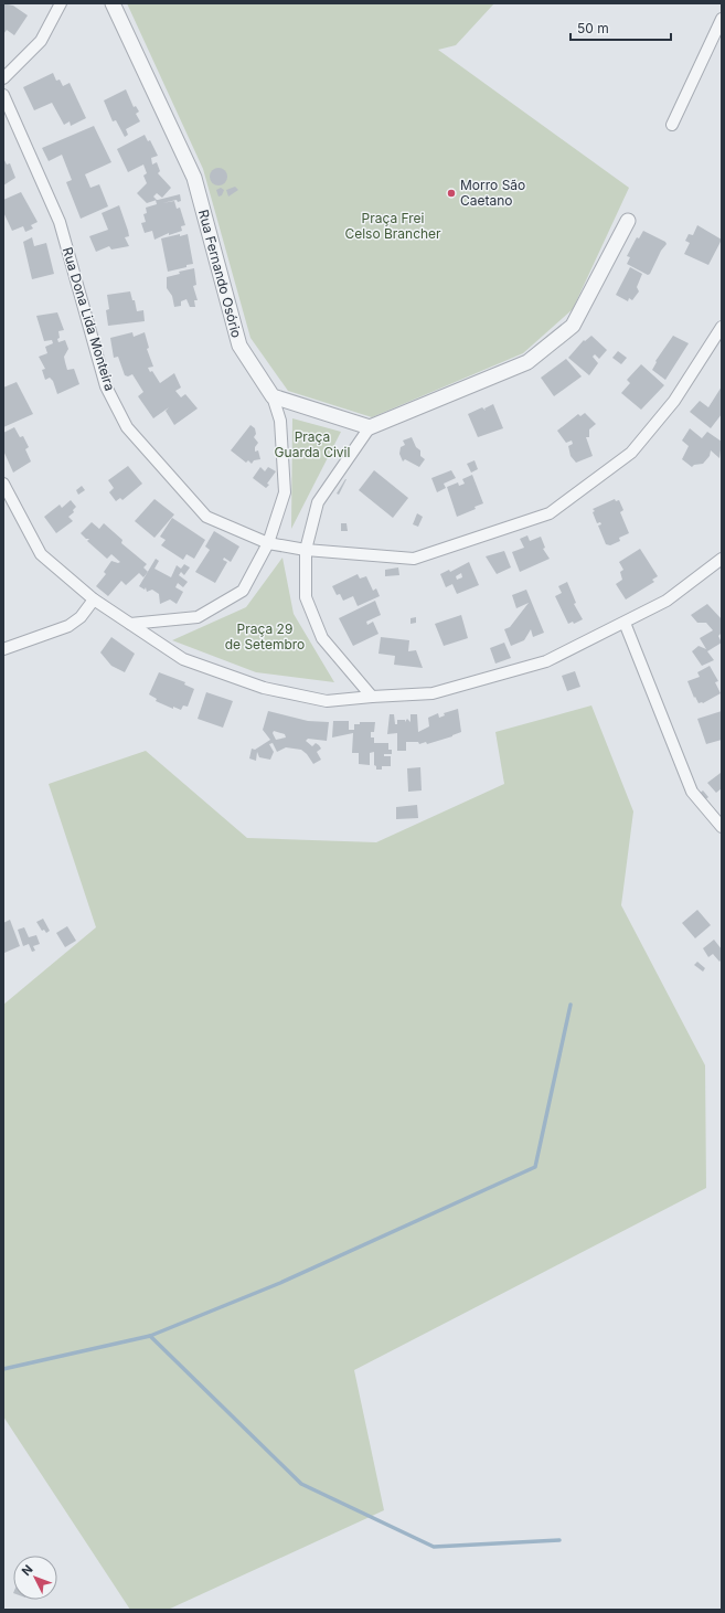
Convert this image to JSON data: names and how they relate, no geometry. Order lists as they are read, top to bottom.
{
  "streets": {
    "street": ["Rua Fernando Osório", "Rua Dona Lida Monteira"]
  },
  "parks": ["Praça Frei Celso Brancher", "Praça Guarda Civil", "Praça 29 de Setembro"],
  "places": ["Morro São Caetano"],
  "scale_bar": "50 m",
  "north": "top left"
}
